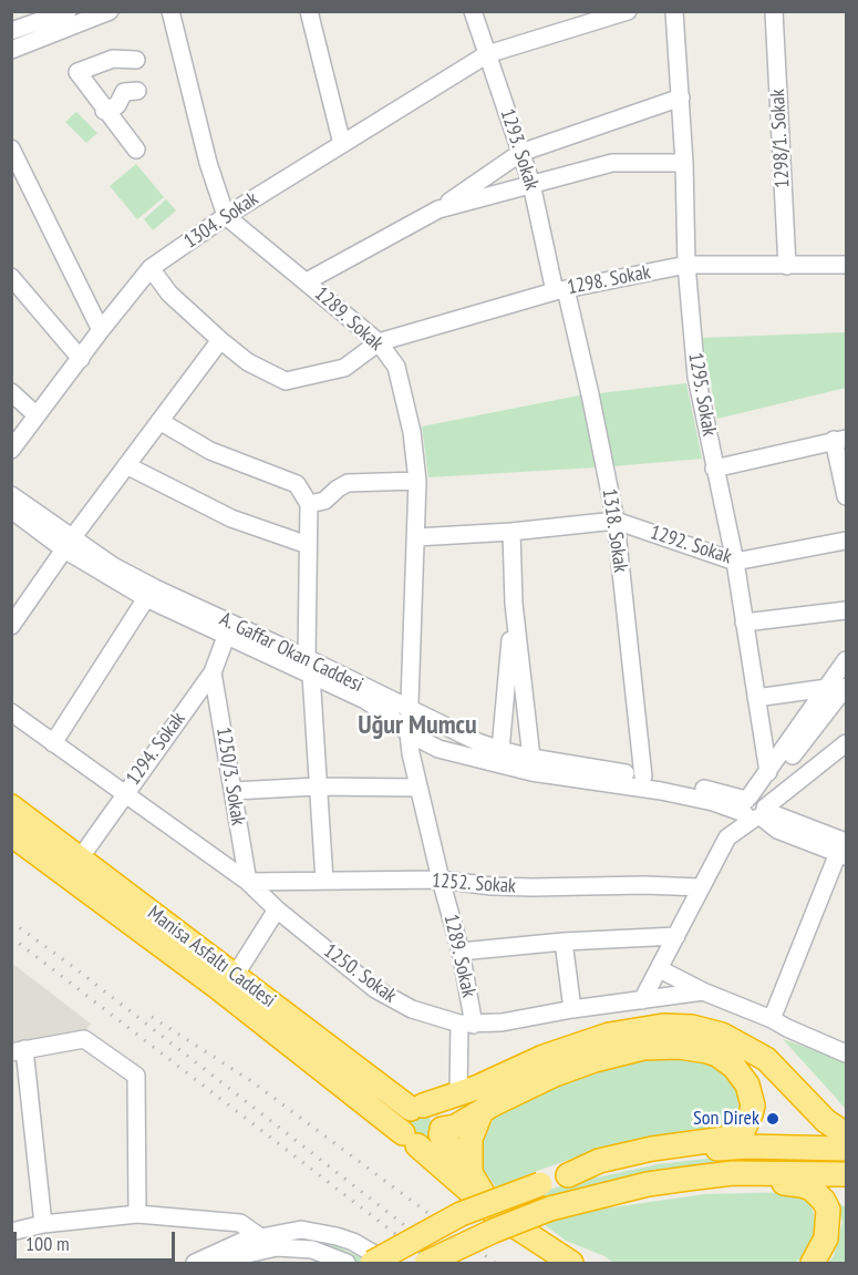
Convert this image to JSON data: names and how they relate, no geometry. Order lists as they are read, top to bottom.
{
  "streets": {
    "highway": ["Manisa Asfaltı Caddesi"],
    "street": [
      "1298/1. Sokak",
      "1293. Sokak",
      "1304. Sokak",
      "1298. Sokak",
      "1289. Sokak",
      "1295. Sokak",
      "1318. Sokak",
      "1292. Sokak",
      "A. Gaffar Okan Caddesi",
      "1294. Sokak",
      "1250/3. Sokak",
      "1252. Sokak",
      "1250. Sokak"
    ]
  },
  "crossings": [
    ["1298/1. Sokak", "1298. Sokak"],
    ["1293. Sokak", "1304. Sokak"],
    ["1293. Sokak", "1298. Sokak"],
    ["1293. Sokak", "1318. Sokak"],
    ["1304. Sokak", "1289. Sokak"],
    ["1298. Sokak", "1289. Sokak"],
    ["1298. Sokak", "1295. Sokak"],
    ["1298. Sokak", "1318. Sokak"],
    ["1289. Sokak", "1292. Sokak"],
    ["1289. Sokak", "A. Gaffar Okan Caddesi"],
    ["1289. Sokak", "1252. Sokak"],
    ["1289. Sokak", "1250. Sokak"],
    ["1295. Sokak", "1292. Sokak"],
    ["1318. Sokak", "1292. Sokak"],
    ["1318. Sokak", "A. Gaffar Okan Caddesi"],
    ["A. Gaffar Okan Caddesi", "1294. Sokak"],
    ["1294. Sokak", "1250/3. Sokak"],
    ["1294. Sokak", "Manisa Asfaltı Caddesi"],
    ["1294. Sokak", "1250. Sokak"],
    ["1250/3. Sokak", "1252. Sokak"],
    ["1250/3. Sokak", "1250. Sokak"],
    ["1252. Sokak", "1250. Sokak"]
  ],
  "districts": ["Uğur Mumcu"],
  "places": ["Son Direk"],
  "scale_bar": "100 m"
}
